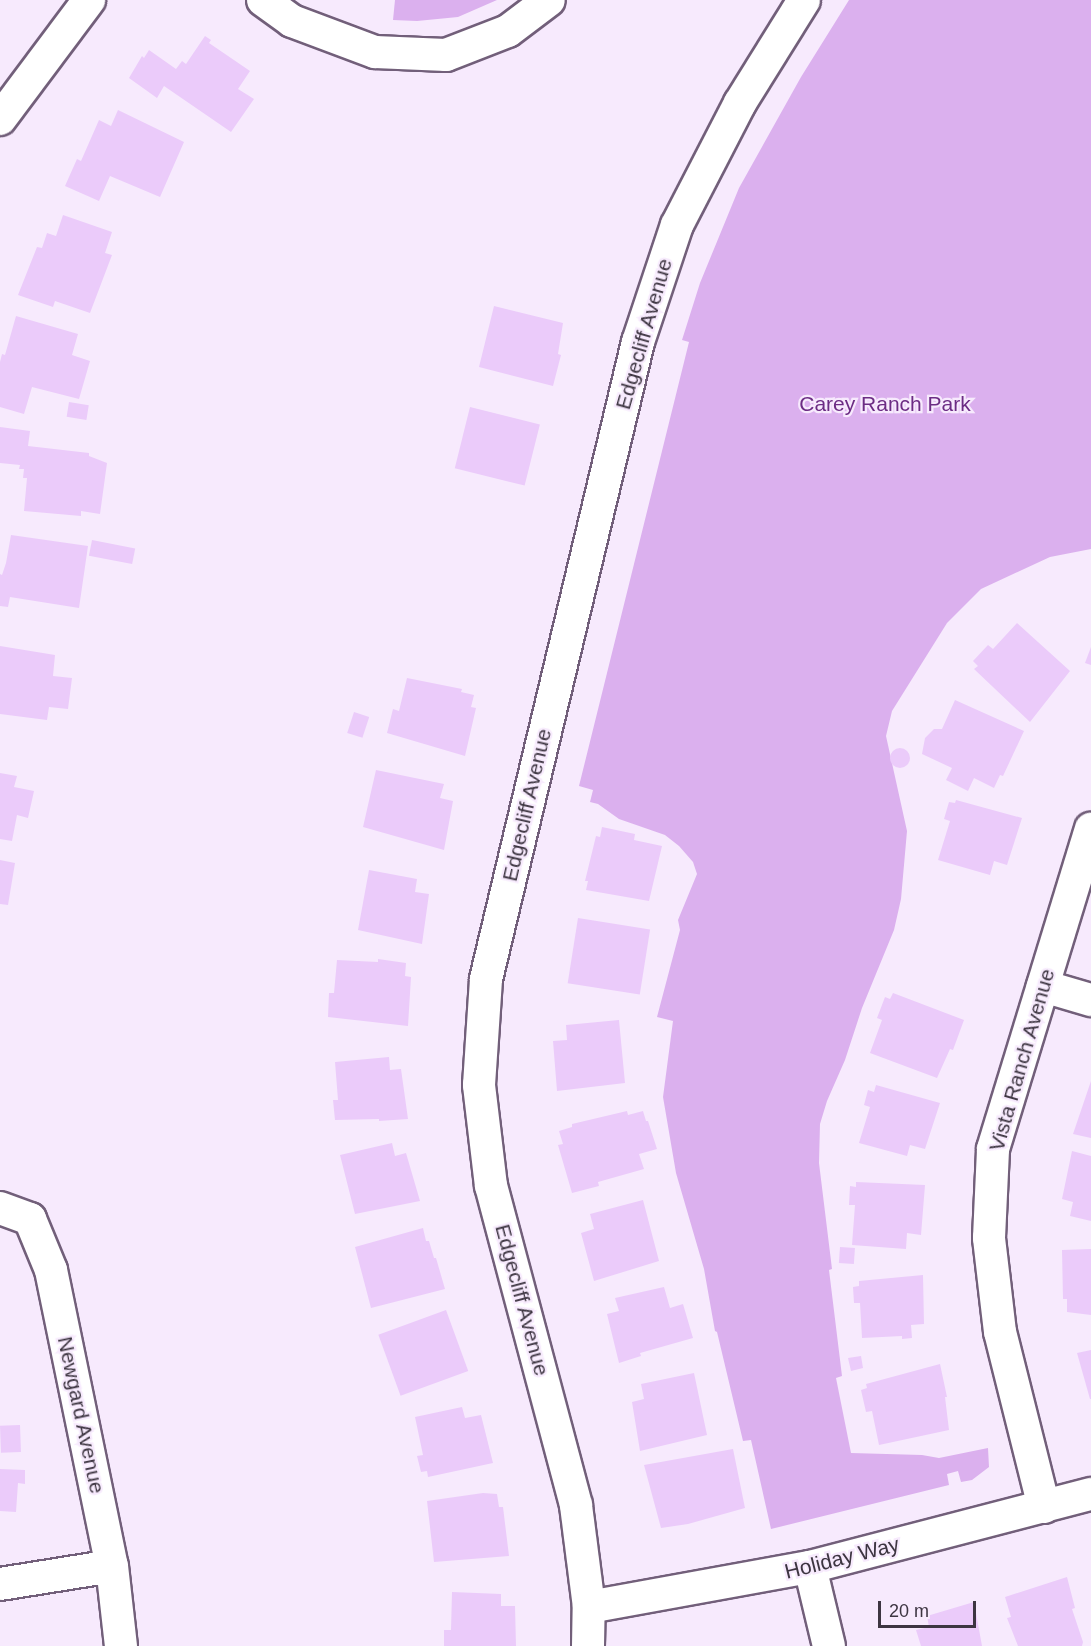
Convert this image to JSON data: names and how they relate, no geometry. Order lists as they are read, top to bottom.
{
  "streets": {
    "street": [
      "Edgecliff Avenue",
      "Vista Ranch Avenue",
      "Newgard Avenue",
      "Holiday Way"
    ]
  },
  "crossings": [
    ["Edgecliff Avenue", "Holiday Way"],
    ["Vista Ranch Avenue", "Holiday Way"]
  ],
  "parks": ["Carey Ranch Park"],
  "scale_bar": "20 m"
}
